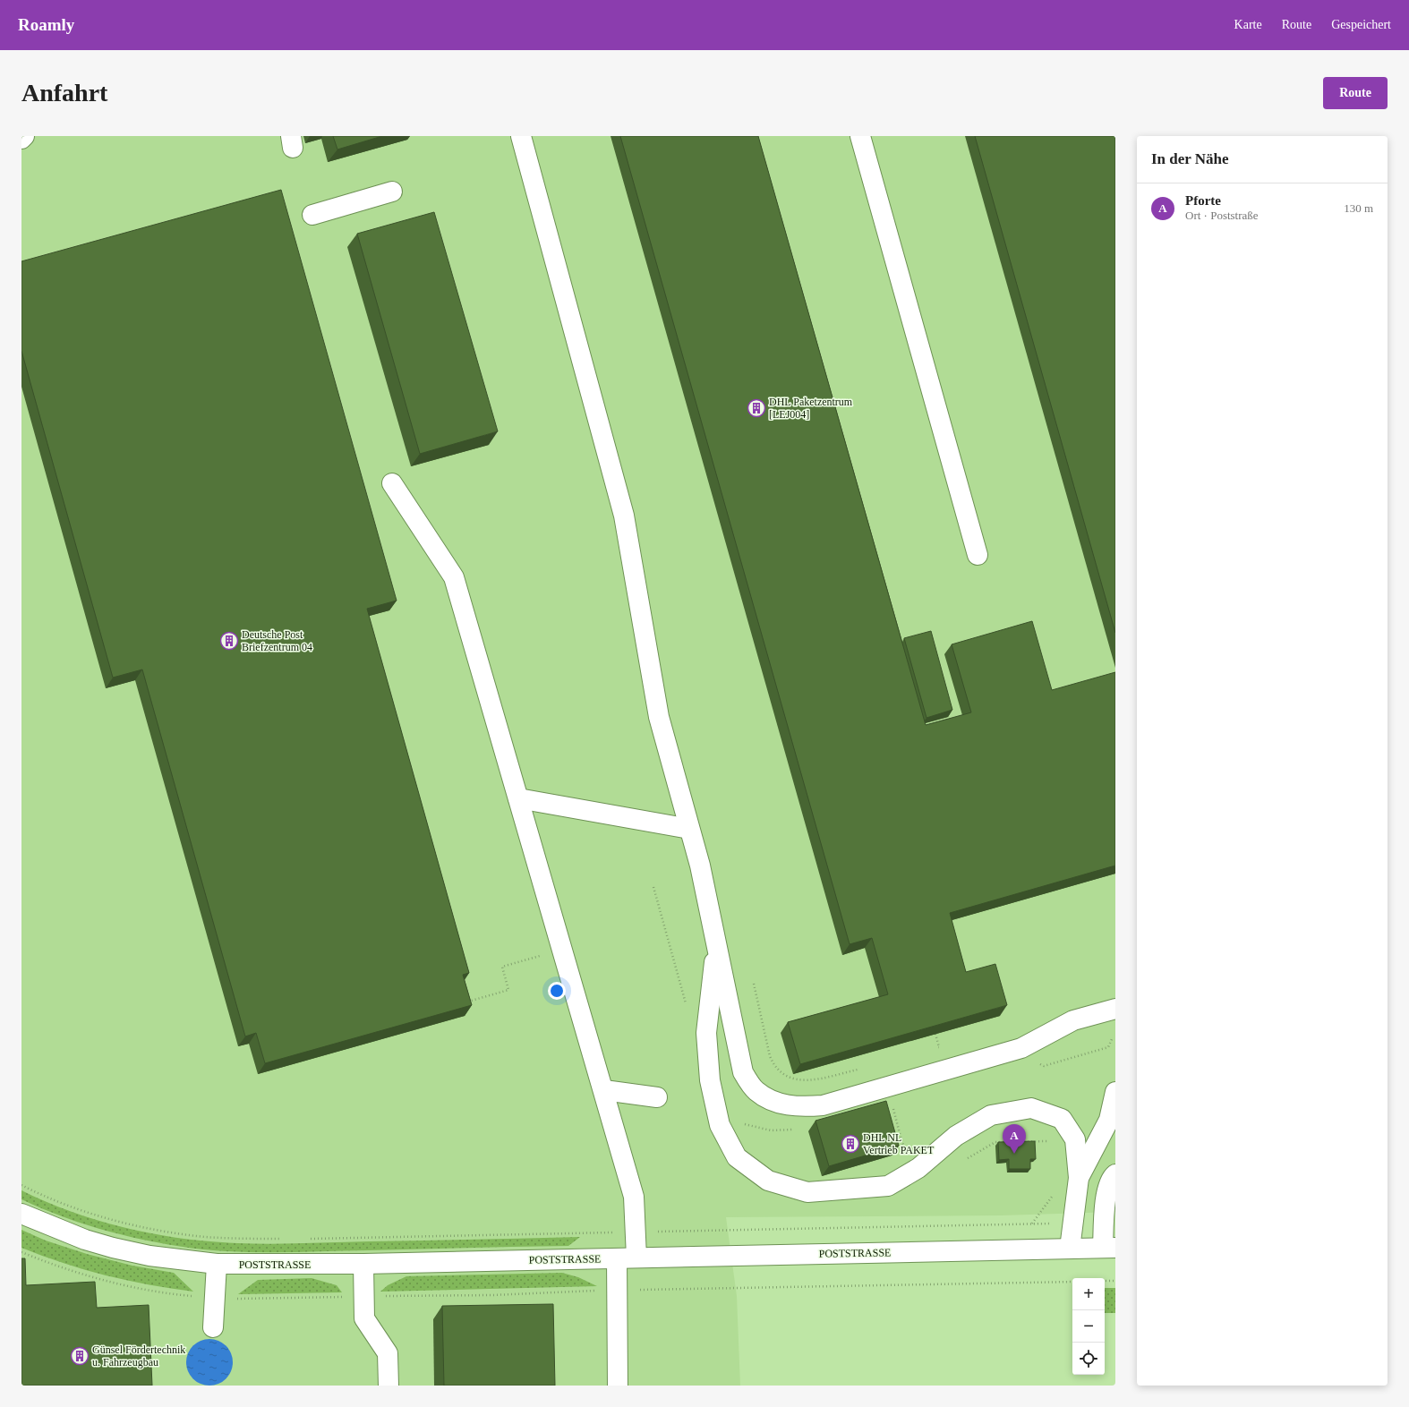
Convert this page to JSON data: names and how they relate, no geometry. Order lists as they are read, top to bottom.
{
  "streets": {
    "street": ["POSTSTRASSE"]
  },
  "places": {
    "building": [
      "DHL Paketzentrum [LEJ004]",
      "Deutsche Post Briefzentrum 04",
      "DHL NL Vertrieb PAKET",
      "Günsel Fördertechnik u. Fahrzeugbau"
    ]
  },
  "page": {
    "header": "Roamly",
    "nav": ["Karte", "Route", "Gespeichert"],
    "buttons": "Route",
    "title": "Anfahrt",
    "heading": "In der Nähe",
    "list": [
      {
        "mark": "A",
        "name": "Pforte",
        "note": "Ort · Poststraße",
        "value": "130 m"
      }
    ],
    "pins": "A",
    "map_buttons": ["+", "−"]
  }
}
